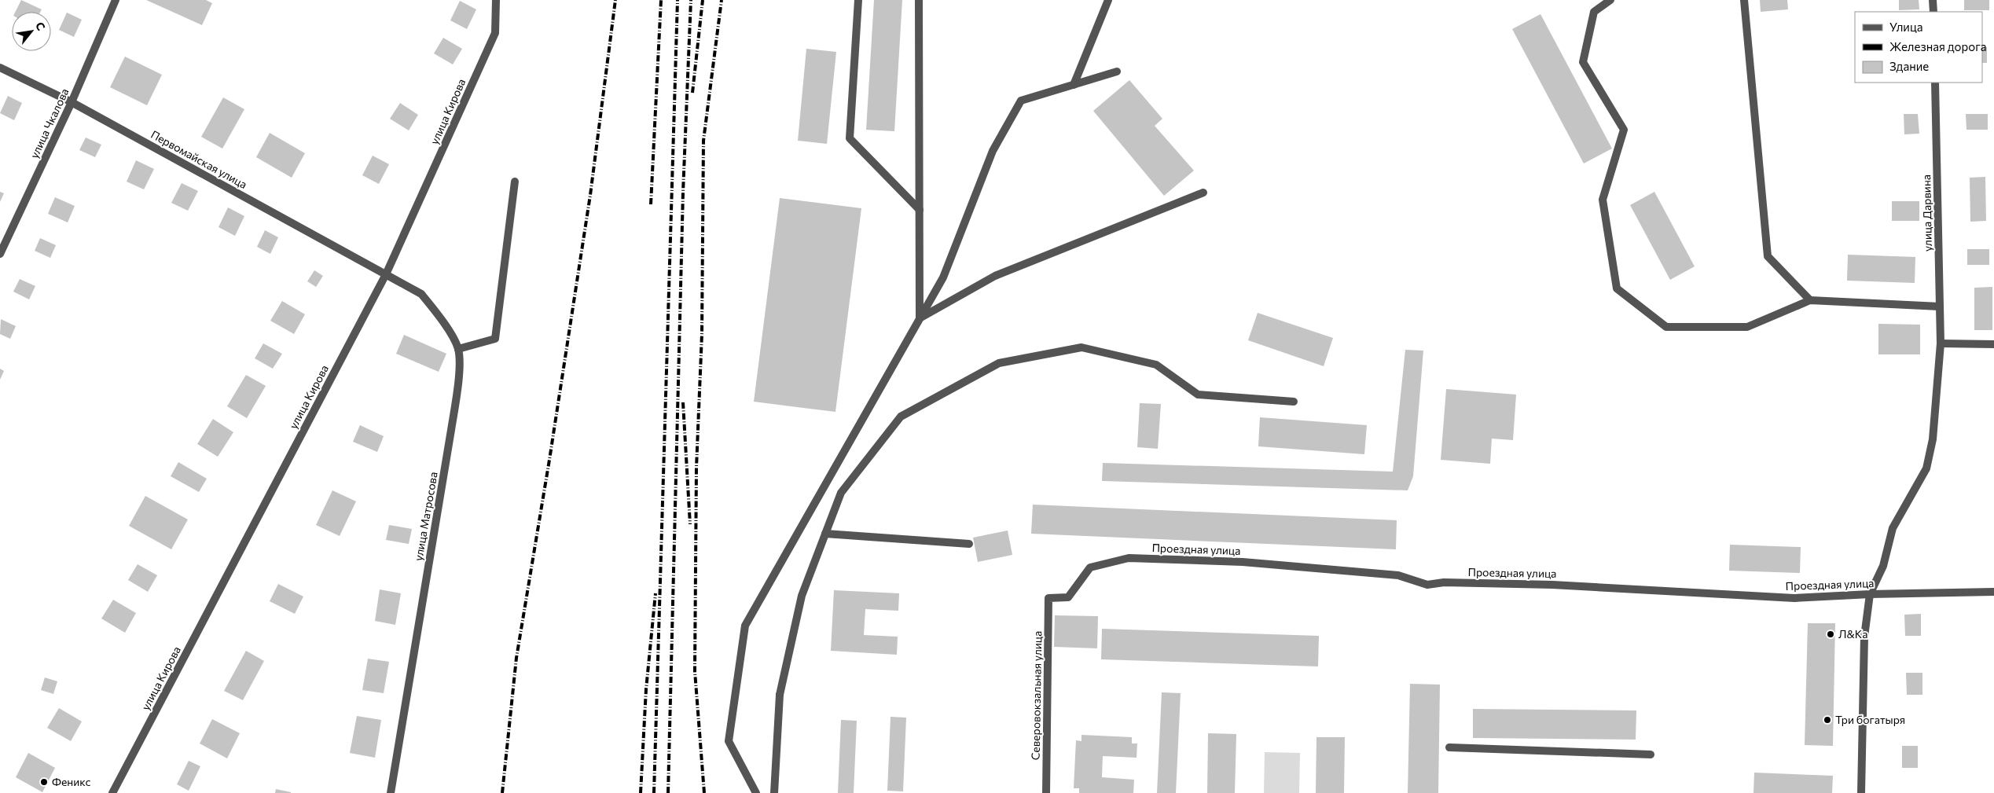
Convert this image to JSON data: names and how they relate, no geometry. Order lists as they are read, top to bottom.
{
  "streets": {
    "street": [
      "улица Кирова",
      "улица Чкалова",
      "Первомайская улица",
      "улица Дарвина",
      "улица Матросова",
      "Проездная улица",
      "Северовокзальная улица"
    ]
  },
  "crossings": [
    ["улица Кирова", "Первомайская улица"],
    ["улица Кирова", "улица Матросова"],
    ["улица Чкалова", "Первомайская улица"],
    ["Первомайская улица", "улица Матросова"],
    ["улица Дарвина", "Проездная улица"],
    ["Проездная улица", "Северовокзальная улица"]
  ],
  "places": ["Л&Ка", "Три богатыря", "Феникс"],
  "legend": ["Улица", "Железная дорога", "Здание"],
  "north": "top right"
}
